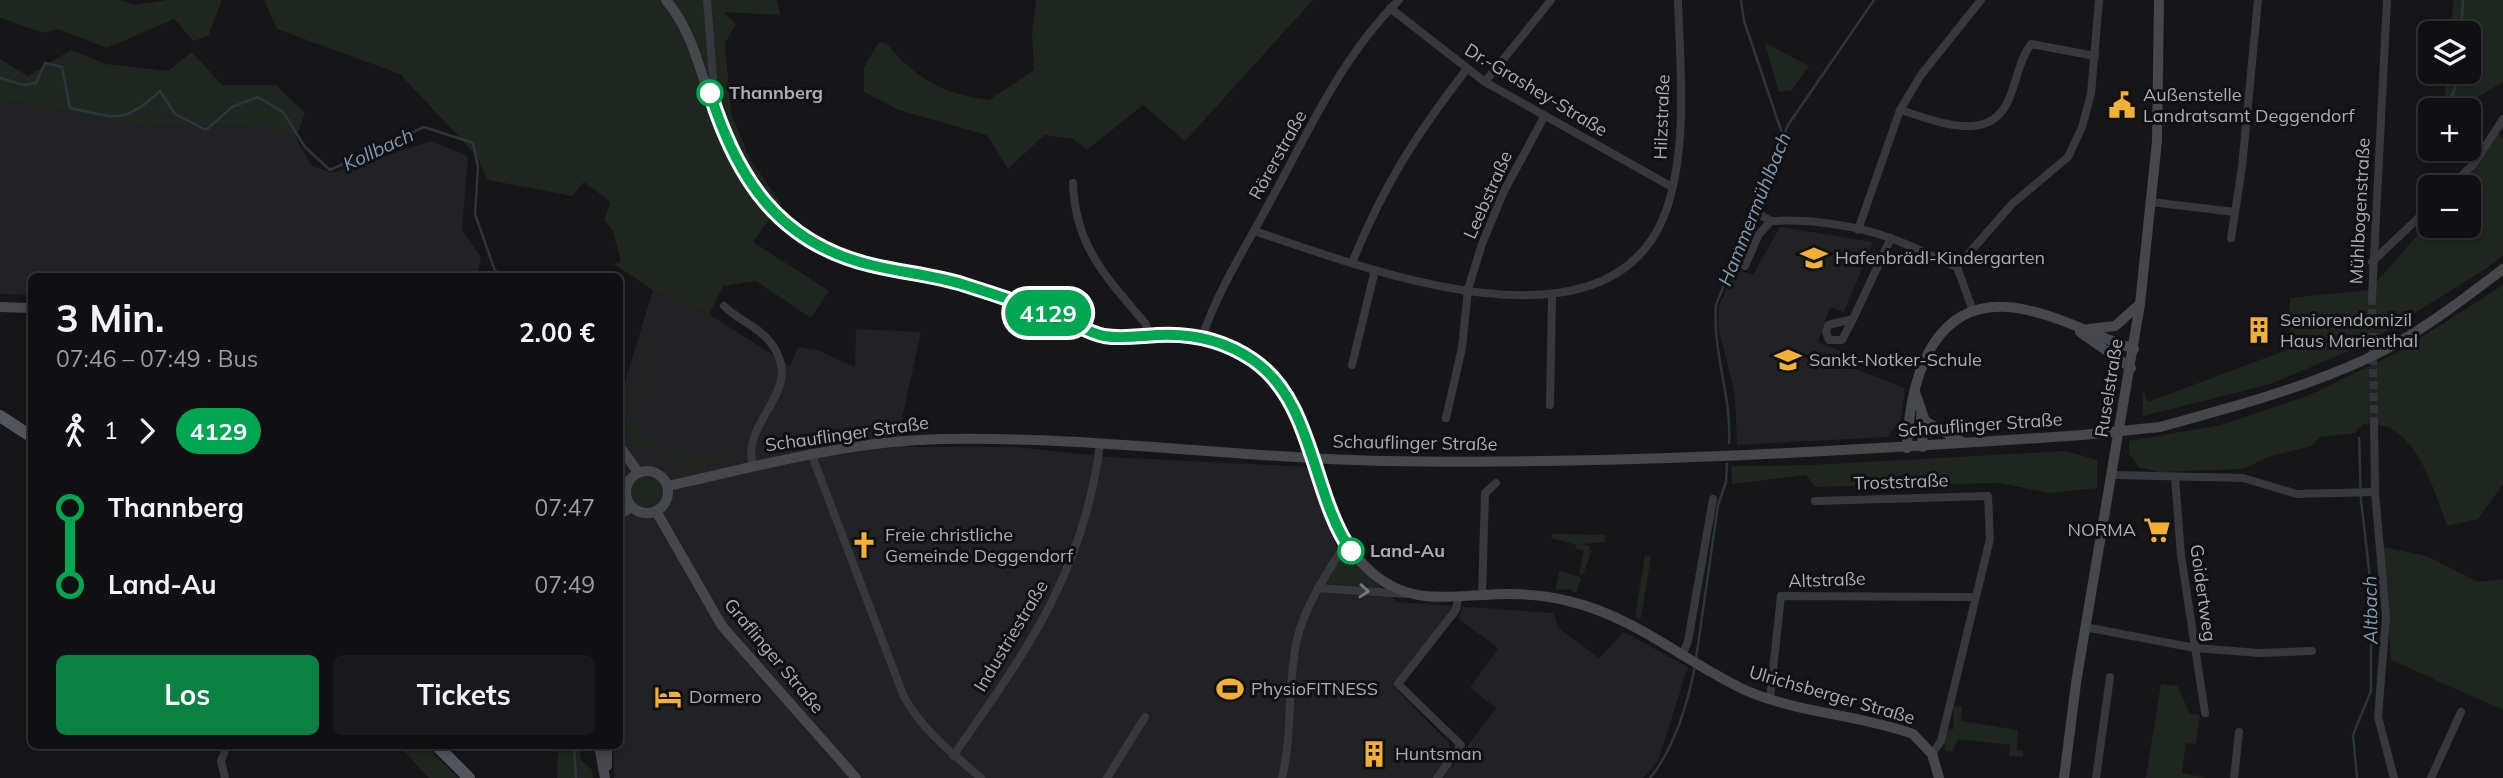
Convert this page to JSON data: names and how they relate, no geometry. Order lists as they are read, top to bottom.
{
  "streets": {
    "main road": [
      "Ruselstraße",
      "Schauflinger Straße",
      "Graflinger Straße",
      "Ulrichsberger Straße"
    ],
    "street": [
      "Dr.-Grashey-Straße",
      "Hilzstraße",
      "Rörerstraße",
      "Leebstraße",
      "Mühlbogenstraße",
      "Troststraße",
      "Altstraße",
      "Goidertweg",
      "Industriestraße"
    ]
  },
  "crossings": [
    ["Dr.-Grashey-Straße", "Hilzstraße"],
    ["Dr.-Grashey-Straße", "Rörerstraße"],
    ["Dr.-Grashey-Straße", "Leebstraße"],
    ["Hilzstraße", "Rörerstraße"],
    ["Hilzstraße", "Leebstraße"],
    ["Schauflinger Straße", "Industriestraße"],
    ["Schauflinger Straße", "Graflinger Straße"],
    ["Troststraße", "Altstraße"],
    ["Altstraße", "Ulrichsberger Straße"]
  ],
  "water": ["Kollbach", "Hammermühlbach", "Altbach"],
  "places": {
    "other": ["Thannberg", "Land-Au"],
    "public building": ["Außenstelle Landratsamt Deggendorf"],
    "school or university": ["Hafenbrädl-Kindergarten", "Sankt-Notker-Schule"],
    "building": ["Seniorendomizil Haus Marienthal", "Huntsman"],
    "supermarket": ["NORMA"],
    "church": ["Freie christliche Gemeinde Deggendorf"],
    "sports": ["PhysioFITNESS"],
    "hotel": ["Dormero"]
  },
  "lines": ["bus line 4129"],
  "page": {
    "on_map": "4129",
    "map_buttons": ["+", "−"],
    "heading": ["3 Min.", "07:46 – 07:49 · Bus", "2.00 €"],
    "legs": ["1", "4129"],
    "list": [
      {
        "name": "Thannberg",
        "value": "07:47"
      },
      {
        "name": "Land-Au",
        "value": "07:49"
      }
    ],
    "buttons": ["Los", "Tickets"]
  }
}
